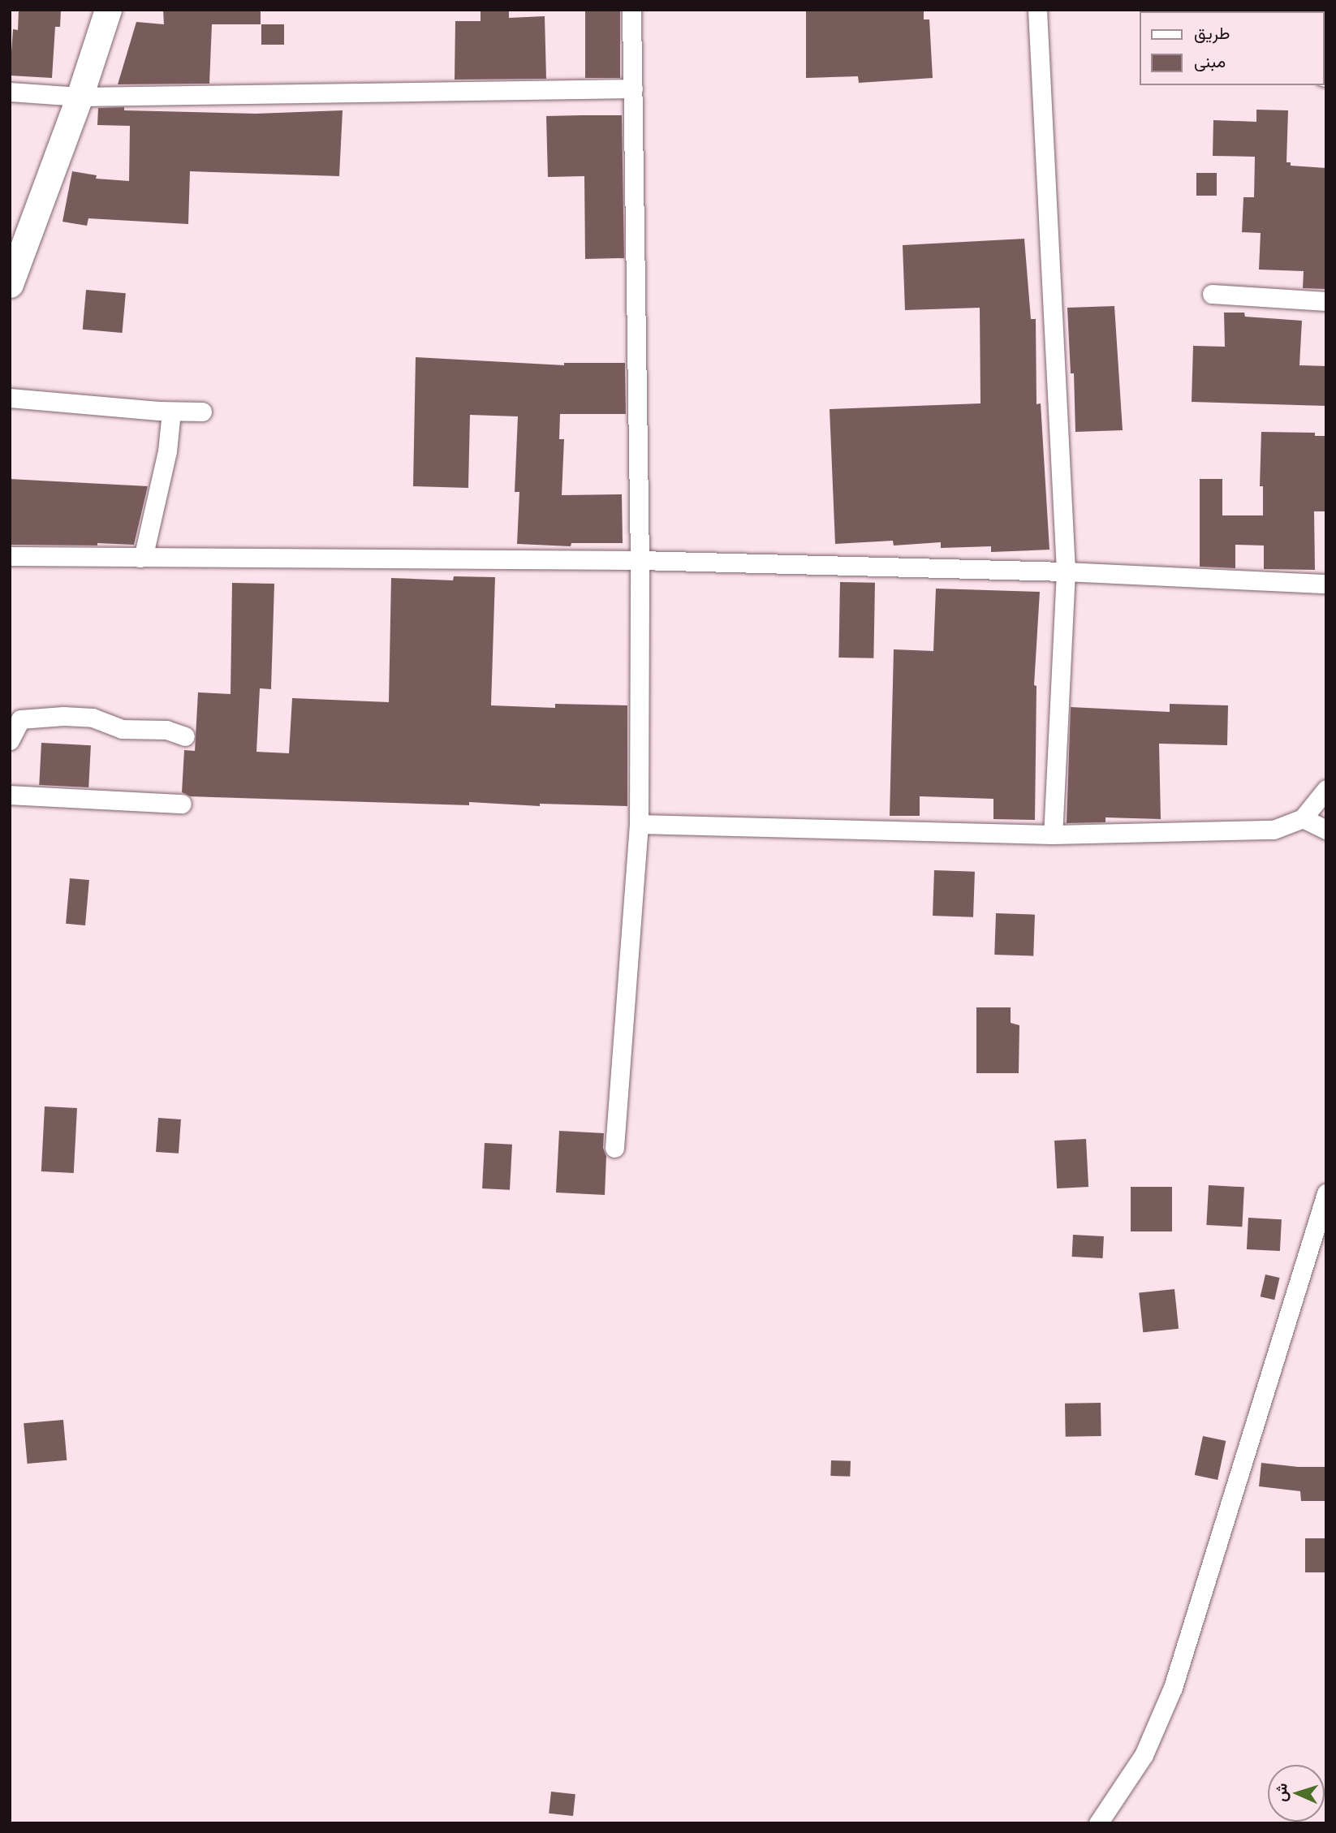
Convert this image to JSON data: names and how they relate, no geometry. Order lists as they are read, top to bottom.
{
  "legend": ["طريق", "مبنى"],
  "north": "left"
}
